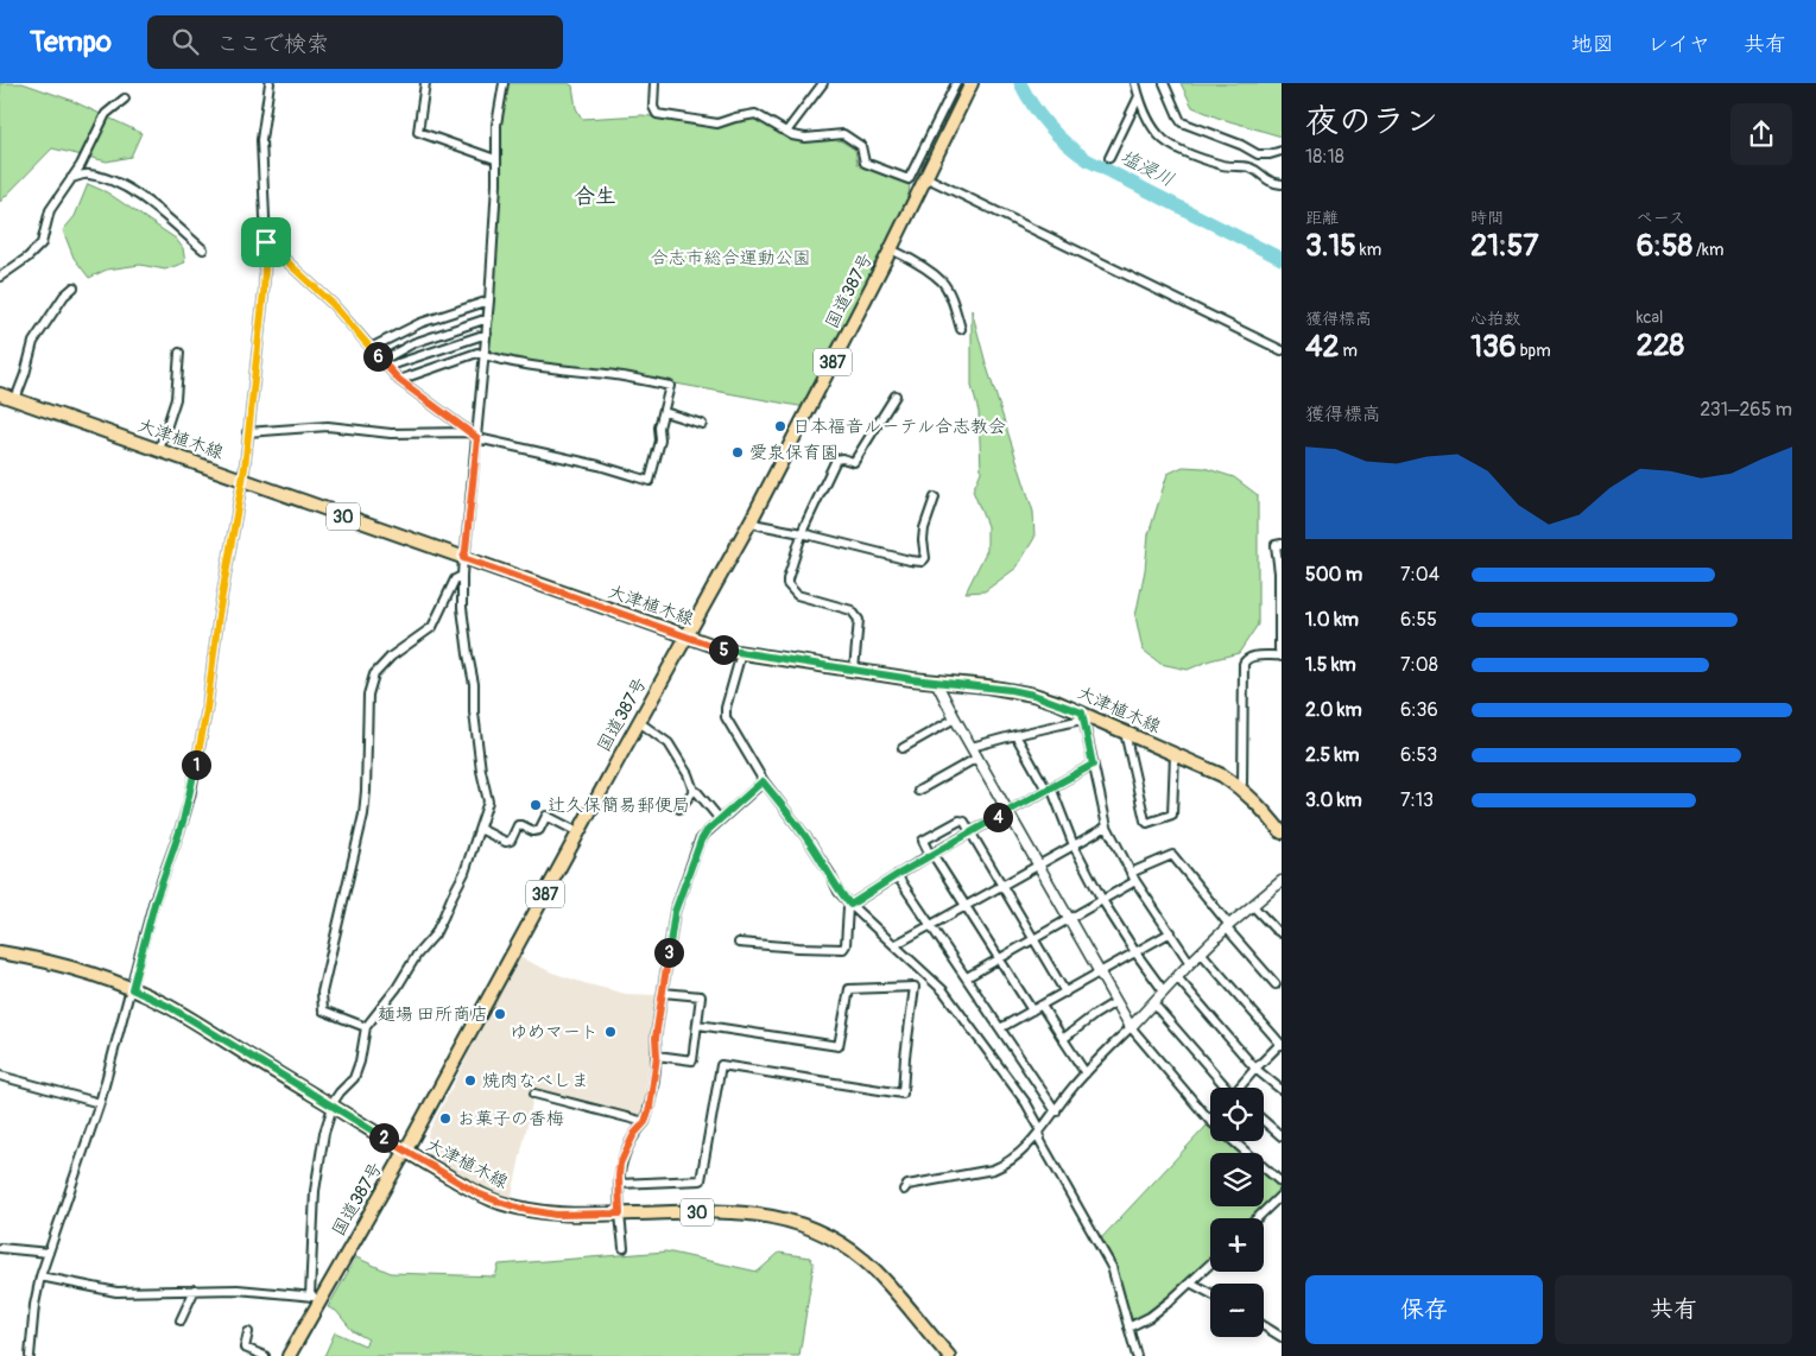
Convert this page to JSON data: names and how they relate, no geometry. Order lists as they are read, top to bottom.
{
  "streets": {
    "main road": [
      "国道387号",
      "387",
      "大津植木線",
      "30"
    ]
  },
  "crossings": [
    ["国道387号", "大津植木線"]
  ],
  "districts": ["合生"],
  "water": ["塩浸川"],
  "parks": ["合志市総合運動公園"],
  "places": [
    "日本福音ルーテル合志教会",
    "愛泉保育園",
    "辻久保簡易郵便局",
    "麺場 田所商店",
    "ゆめマート",
    "焼肉なべしま",
    "お菓子の香梅"
  ],
  "page": {
    "header": "Tempo",
    "search": "ここで検索",
    "nav": ["地図", "レイヤ", "共有"],
    "heading": ["夜のラン", "18:18"],
    "stats": [
      ["距離", "3.15 km"],
      ["時間", "21:57"],
      ["ペース", "6:58 /km"],
      ["獲得標高", "42 m"],
      ["心拍数", "136 bpm"],
      ["kcal", "228"]
    ],
    "pins": [
      "6",
      "5",
      "1",
      "4",
      "3",
      "2"
    ],
    "chart": ["獲得標高", "231–265 m"],
    "list": [
      {
        "name": "500 m",
        "note": "7:04"
      },
      {
        "name": "1.0 km",
        "note": "6:55"
      },
      {
        "name": "1.5 km",
        "note": "7:08"
      },
      {
        "name": "2.0 km",
        "note": "6:36"
      },
      {
        "name": "2.5 km",
        "note": "6:53"
      },
      {
        "name": "3.0 km",
        "note": "7:13"
      }
    ],
    "map_buttons": ["+", "−"],
    "buttons": ["保存", "共有"]
  }
}
